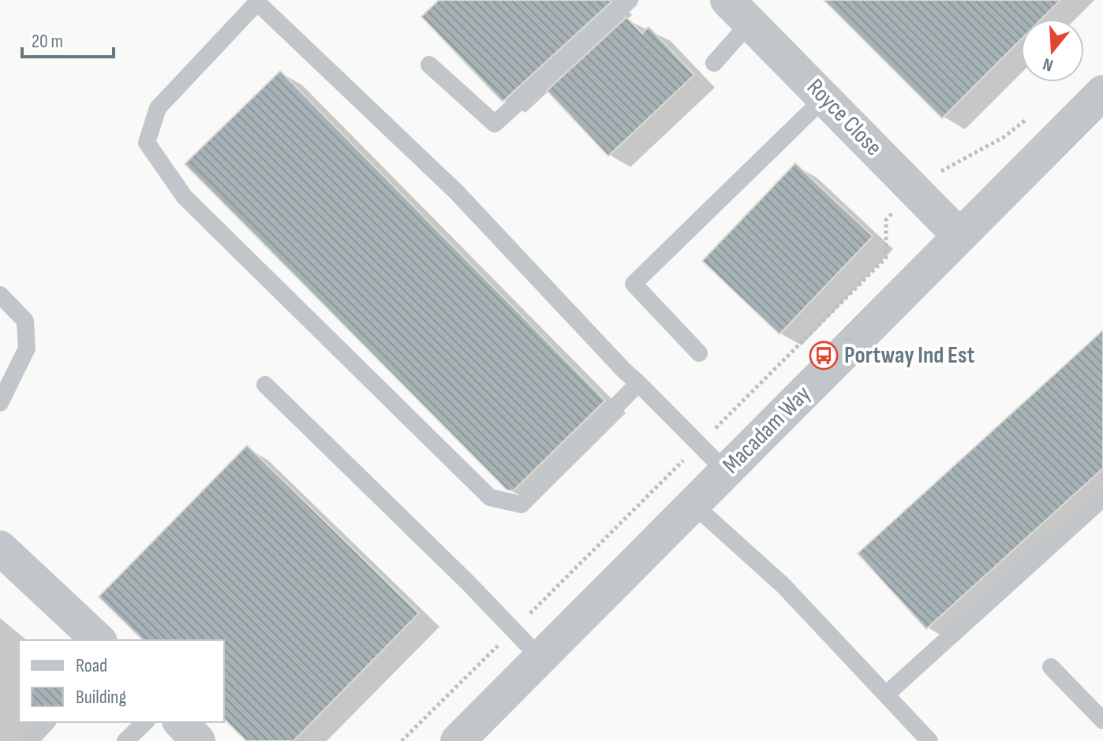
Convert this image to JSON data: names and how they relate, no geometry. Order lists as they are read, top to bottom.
{
  "streets": {
    "street": ["Royce Close", "Macadam Way"]
  },
  "crossings": [
    ["Royce Close", "Macadam Way"]
  ],
  "places": {
    "bus stop": ["Portway Ind Est"]
  },
  "legend": ["Road", "Building"],
  "scale_bar": "20 m",
  "north": "bottom"
}
